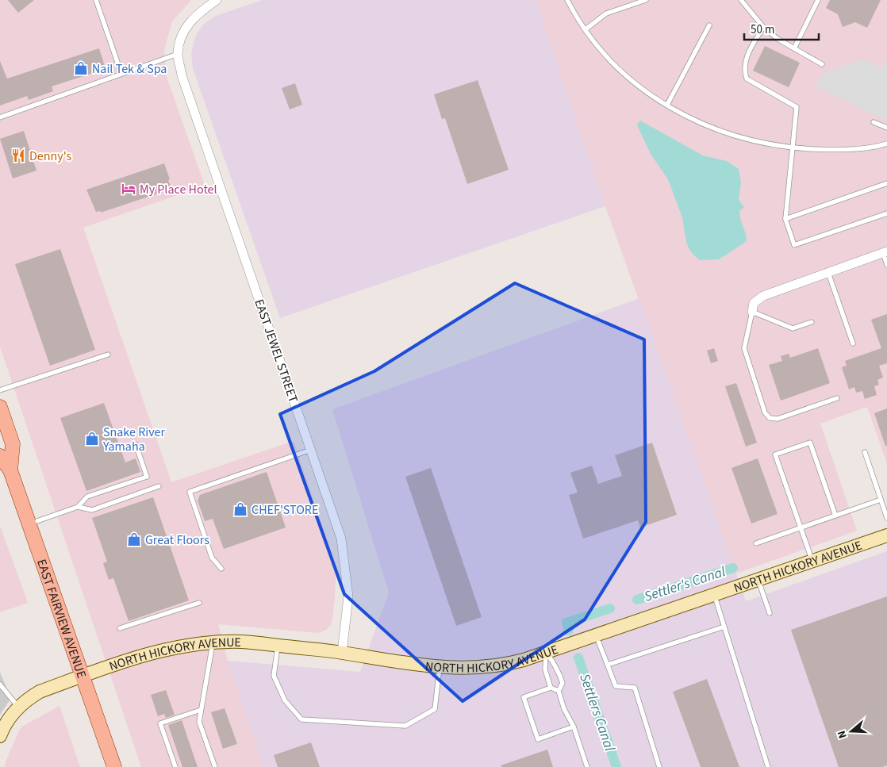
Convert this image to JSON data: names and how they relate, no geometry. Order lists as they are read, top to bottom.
{
  "streets": {
    "main road": ["EAST FAIRVIEW AVENUE"],
    "street": ["EAST JEWEL STREET", "NORTH HICKORY AVENUE"]
  },
  "crossings": [
    ["EAST JEWEL STREET", "NORTH HICKORY AVENUE"],
    ["NORTH HICKORY AVENUE", "EAST FAIRVIEW AVENUE"]
  ],
  "water": ["Settler's Canal", "Settlers Canal"],
  "places": {
    "shop": [
      "Nail Tek & Spa",
      "Snake River Yamaha",
      "CHEF'STORE",
      "Great Floors"
    ],
    "restaurant": ["Denny's"],
    "hotel": ["My Place Hotel"]
  },
  "scale_bar": "50 m",
  "north": "left"
}
